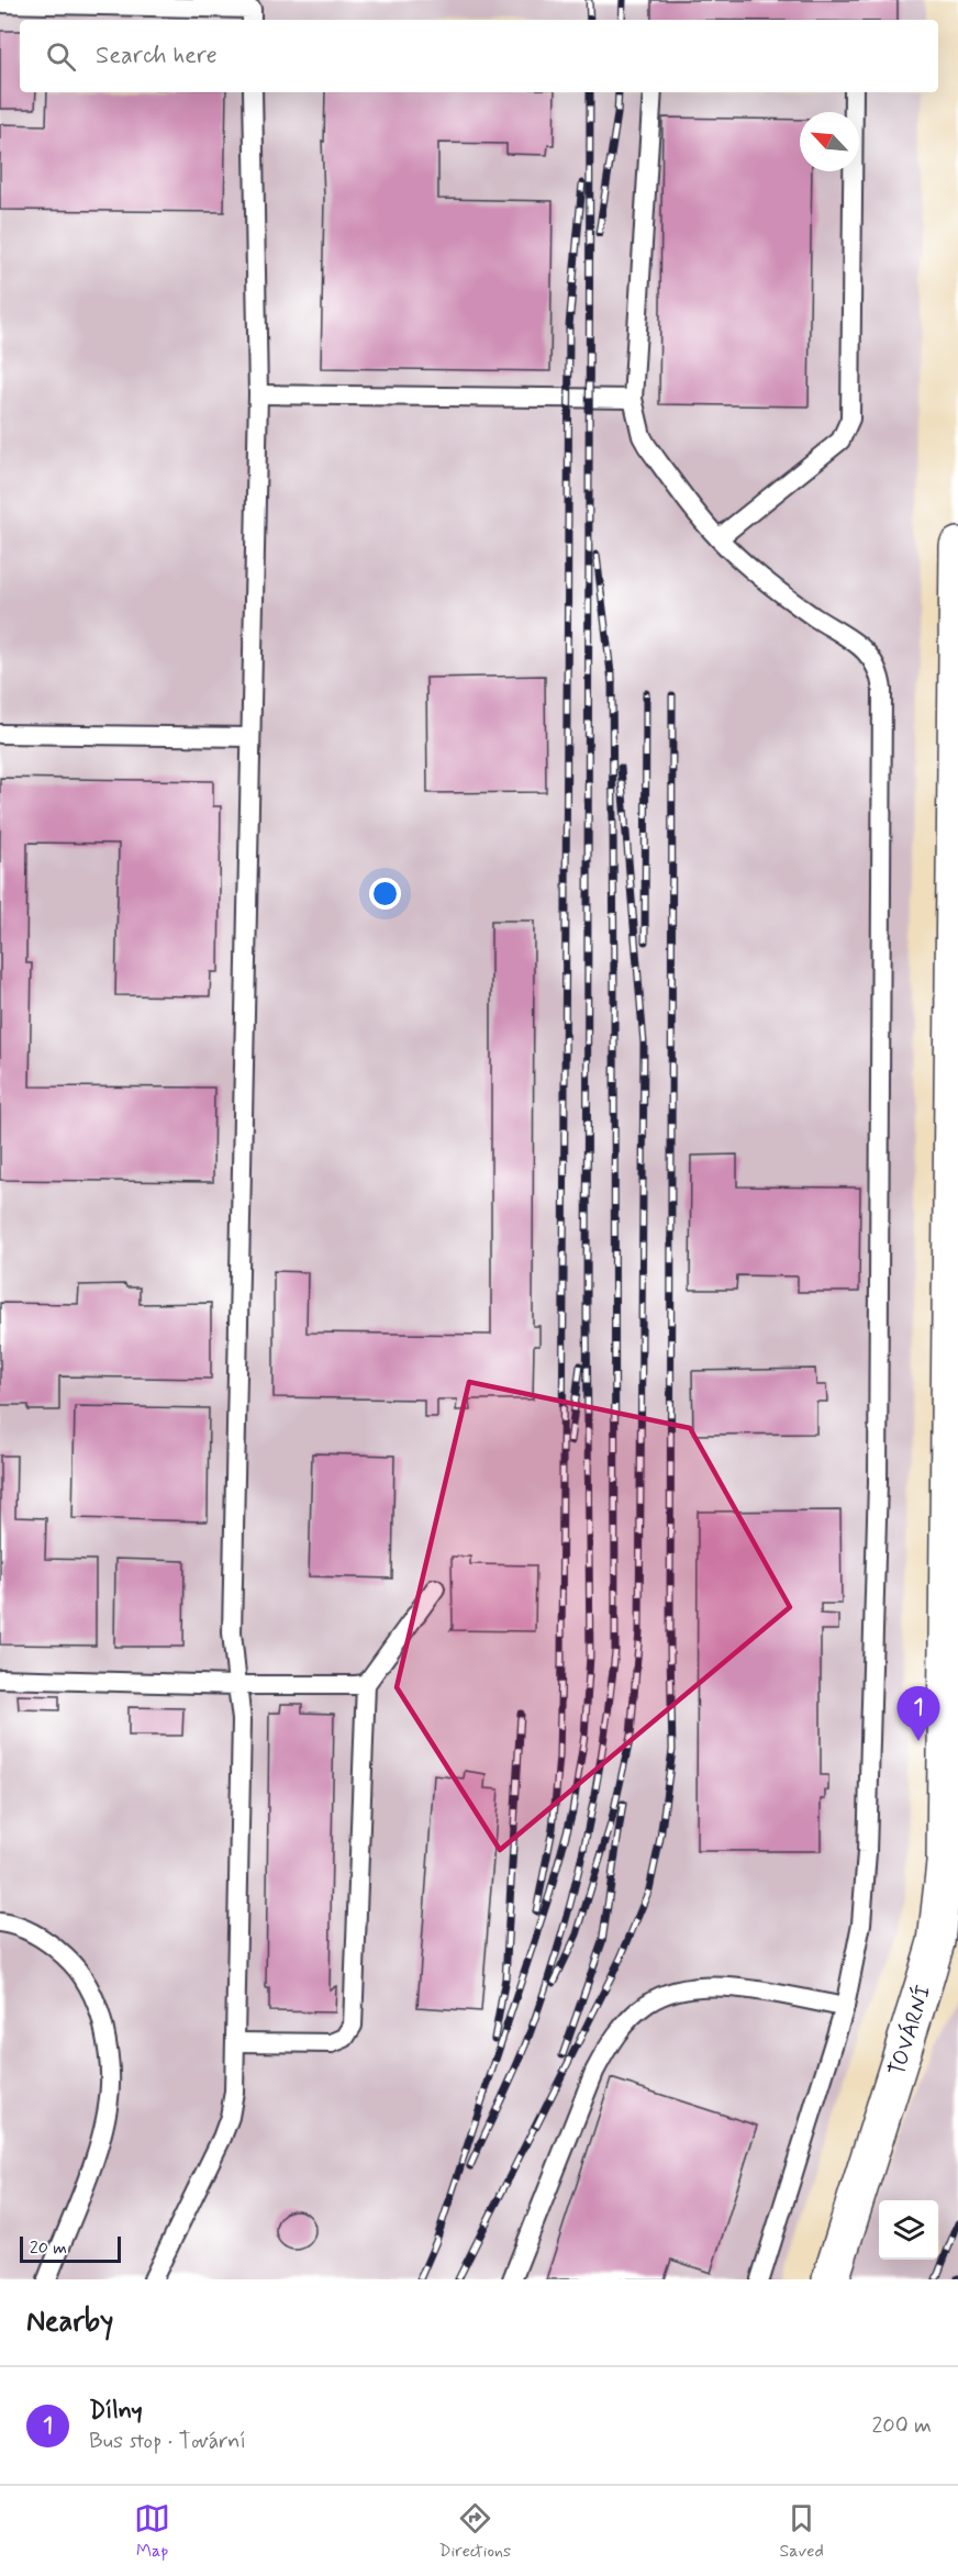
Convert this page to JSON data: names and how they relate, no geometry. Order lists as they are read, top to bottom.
{
  "streets": {
    "street": ["TOVÁRNÍ"]
  },
  "scale_bar": "20 m",
  "north": "top left",
  "page": {
    "search": "Search here",
    "pins": "1",
    "scale": "20 m",
    "heading": "Nearby",
    "list": [
      {
        "mark": "1",
        "name": "Dílny",
        "note": "Bus stop · Tovární",
        "value": "200 m"
      }
    ],
    "nav": ["Map", "Directions", "Saved"]
  }
}
